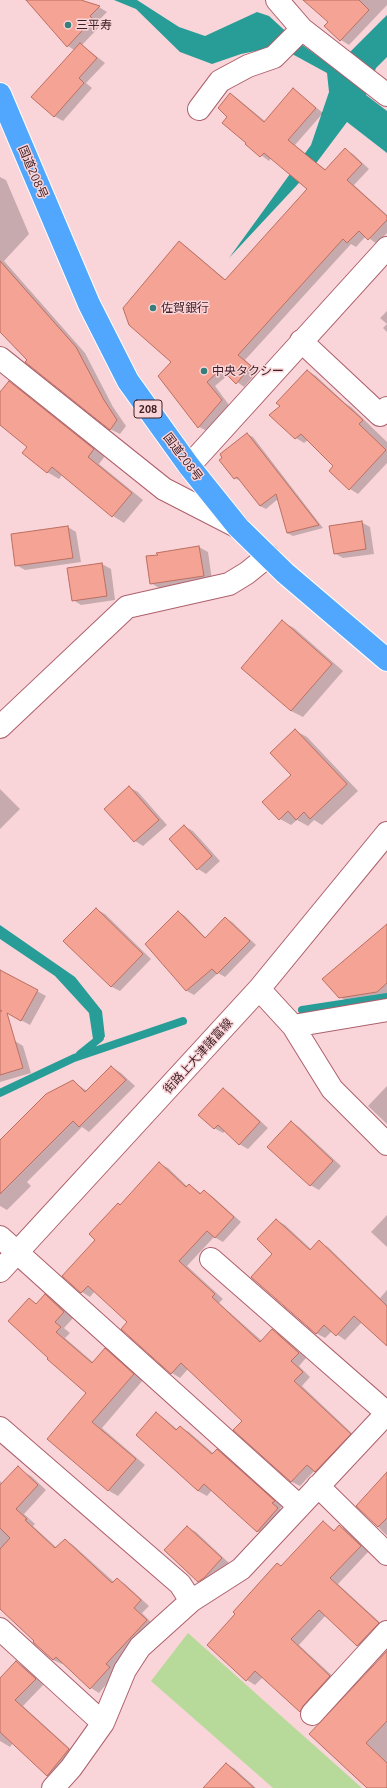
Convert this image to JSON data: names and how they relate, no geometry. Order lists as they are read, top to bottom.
{
  "streets": {
    "highway": ["国道208号", "208"],
    "street": ["街路上大津諸富線"]
  },
  "places": ["三平寿", "佐賀銀行", "中央タクシー"]
}
